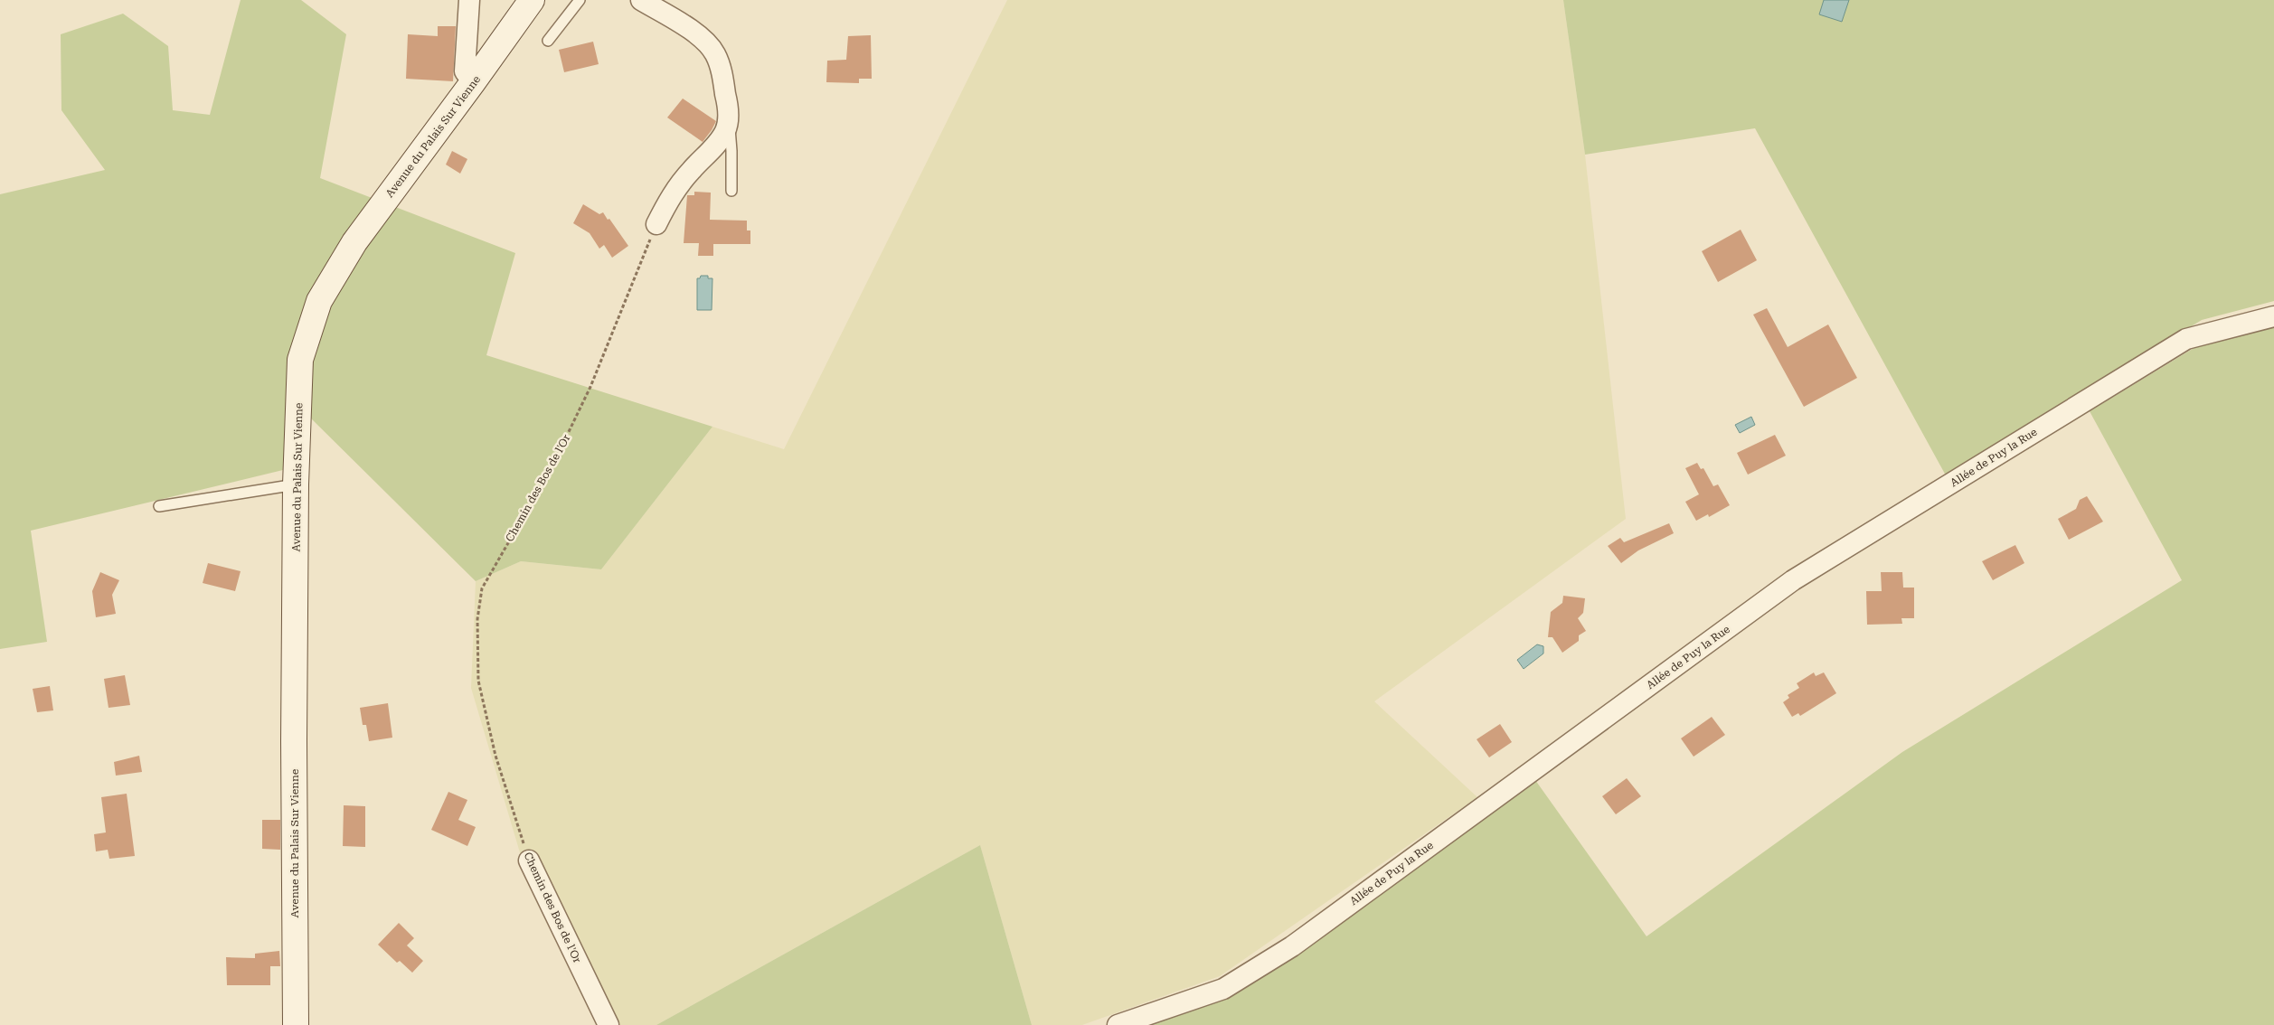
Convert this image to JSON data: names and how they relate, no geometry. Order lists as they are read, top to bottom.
{
  "streets": {
    "main road": ["Avenue du Palais Sur Vienne"],
    "street": ["Allée de Puy la Rue", "Chemin des Bos de l'Or"]
  }
}
